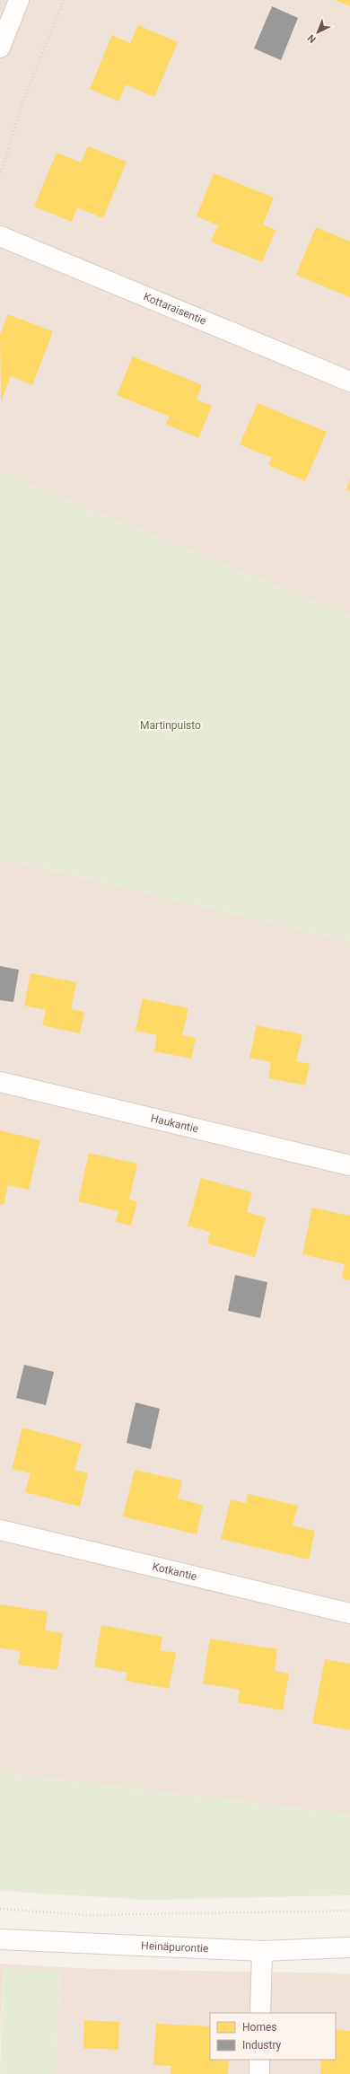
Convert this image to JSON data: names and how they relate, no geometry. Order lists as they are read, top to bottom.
{
  "streets": {
    "street": [
      "Kottaraisentie",
      "Haukantie",
      "Kotkantie",
      "Heinäpurontie"
    ]
  },
  "parks": ["Martinpuisto"],
  "legend": ["Homes", "Industry"],
  "north": "bottom left"
}
